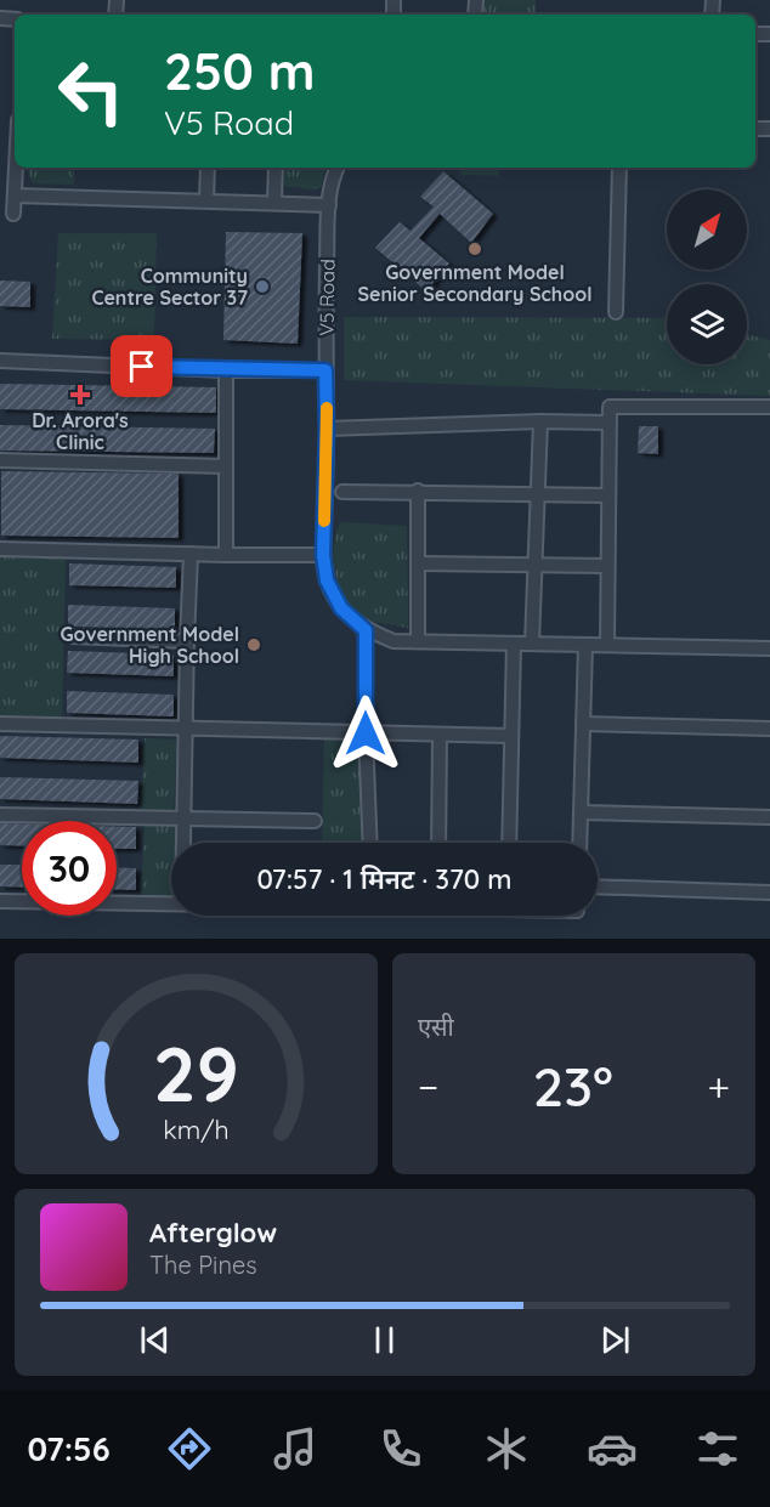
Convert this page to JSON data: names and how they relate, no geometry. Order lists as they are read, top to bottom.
{
  "streets": {
    "street": ["V5 Road"]
  },
  "places": {
    "other": ["Government Model Senior Secondary School", "Community Centre Sector 37", "Government Model High School"],
    "health": ["Dr. Arora's Clinic"]
  },
  "north": "top right",
  "page": {
    "turn": ["250 m", "V5 Road"],
    "limit": "30",
    "trip": "07:57 · 1 मिनट · 370 m",
    "tile": "एसी",
    "heat": ["−", "23°", "+"],
    "song": ["Afterglow", "The Pines"],
    "tabs": "07:56",
    "gauge": ["29", "km/h"]
  }
}
